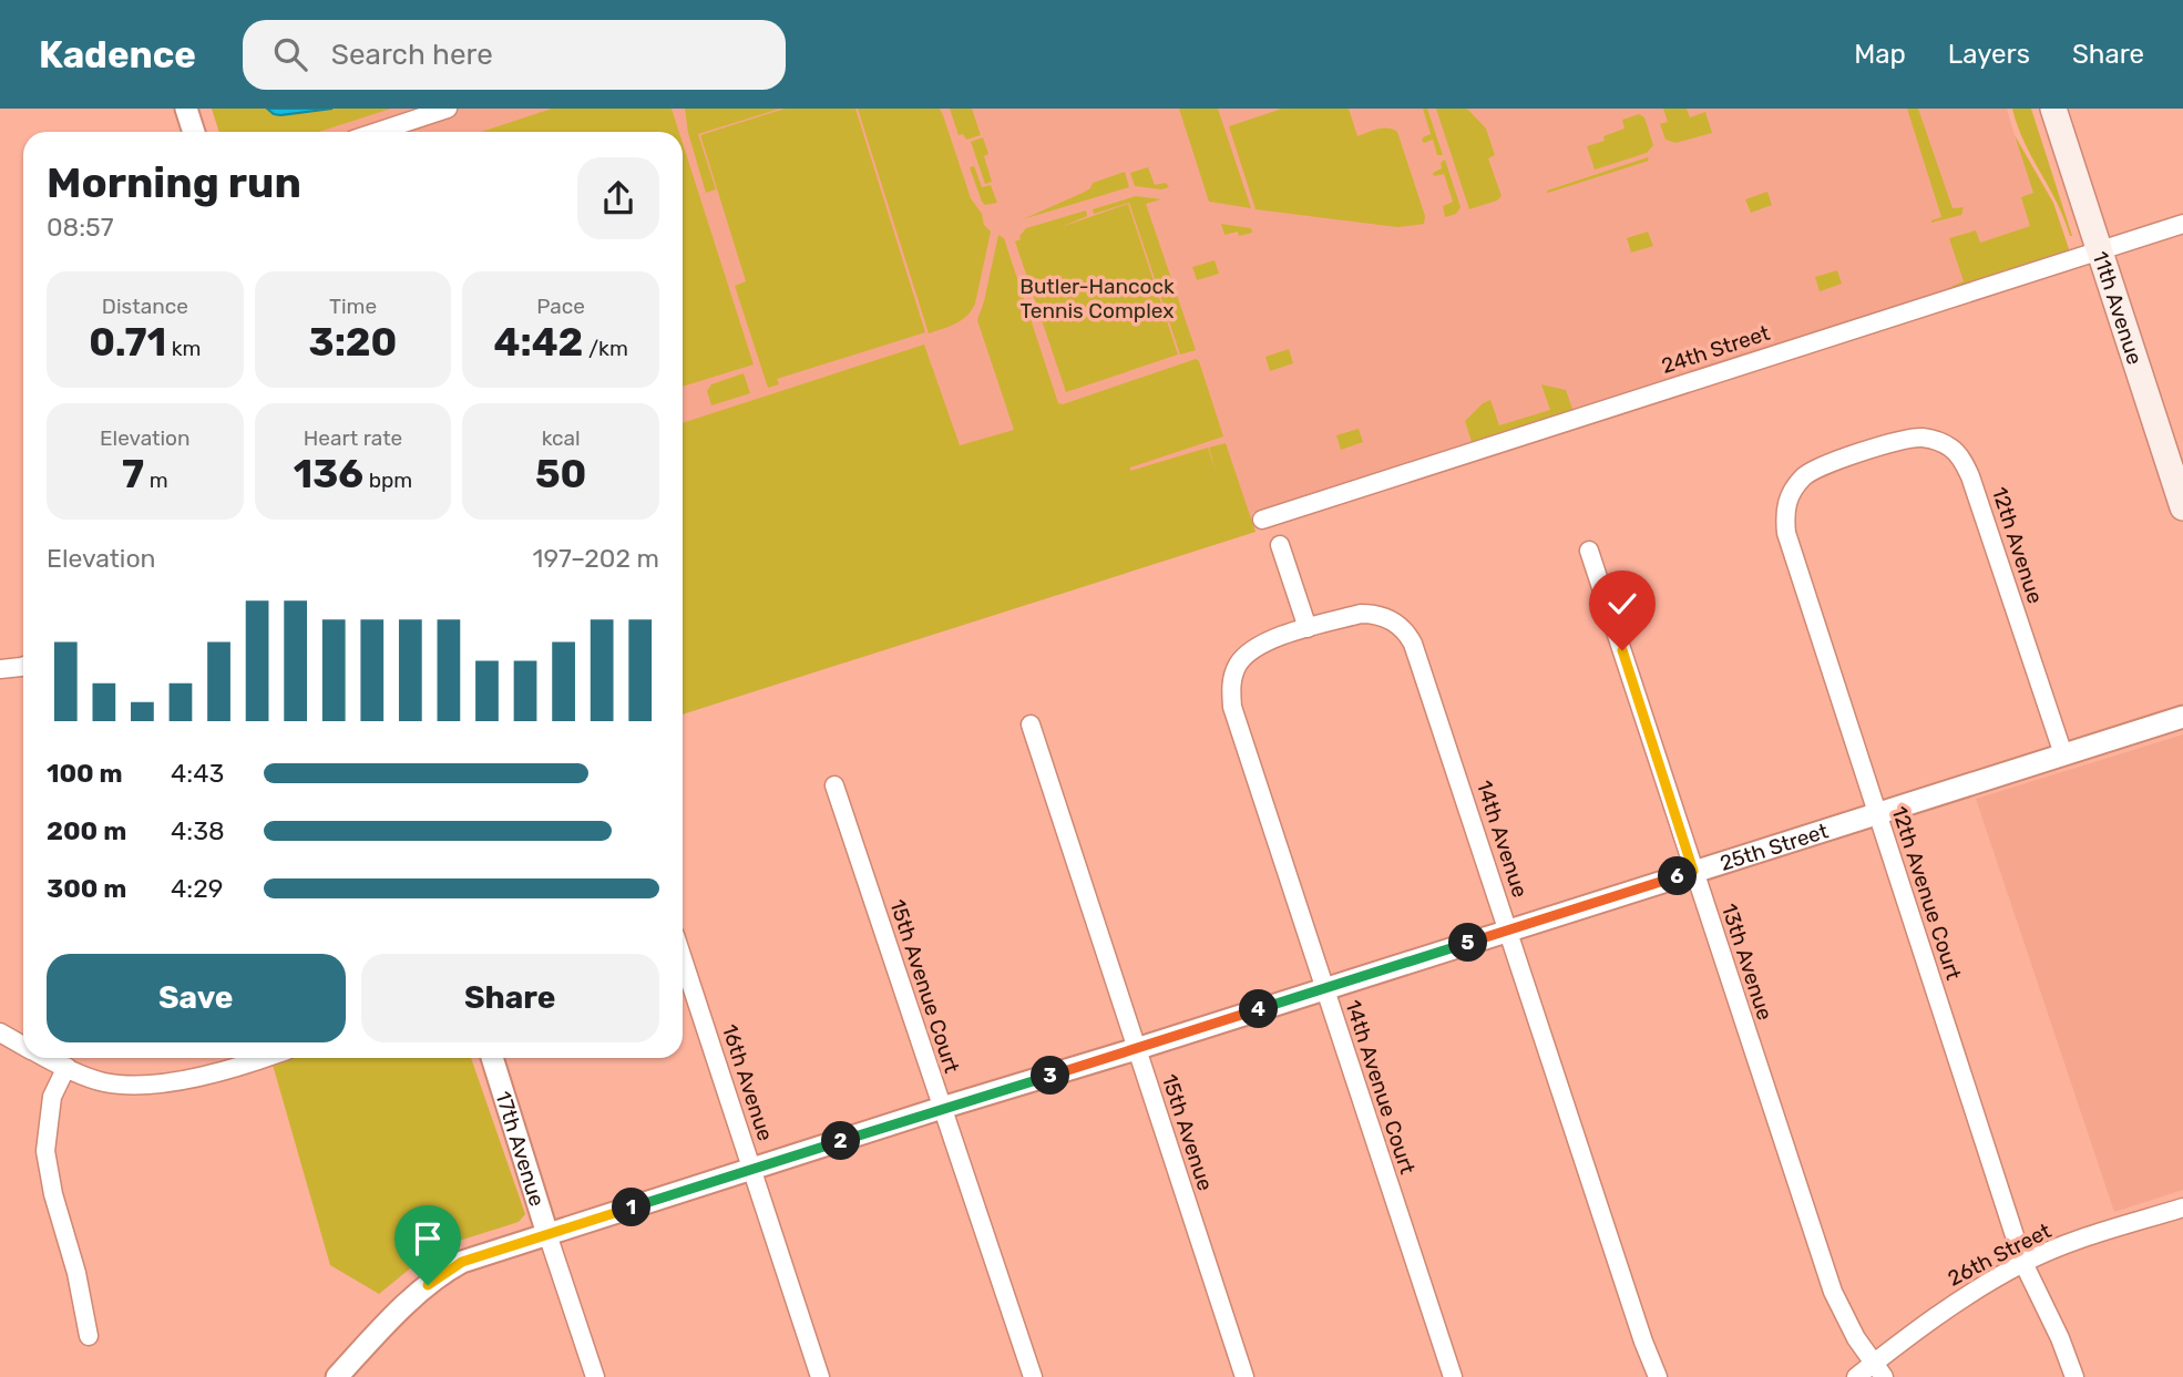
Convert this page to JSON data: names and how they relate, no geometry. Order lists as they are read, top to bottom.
{
  "streets": {
    "main road": ["11th Avenue"],
    "street": [
      "24th Street",
      "12th Avenue",
      "14th Avenue",
      "25th Street",
      "12th Avenue Court",
      "13th Avenue",
      "15th Avenue Court",
      "16th Avenue",
      "14th Avenue Court",
      "15th Avenue",
      "17th Avenue",
      "26th Street"
    ]
  },
  "crossings": [
    ["11th Avenue", "24th Street"],
    ["12th Avenue", "25th Street"],
    ["12th Avenue", "12th Avenue Court"],
    ["14th Avenue", "25th Street"],
    ["14th Avenue", "14th Avenue Court"],
    ["25th Street", "12th Avenue Court"],
    ["25th Street", "13th Avenue"],
    ["25th Street", "15th Avenue Court"],
    ["25th Street", "16th Avenue"],
    ["25th Street", "14th Avenue Court"],
    ["25th Street", "15th Avenue"],
    ["25th Street", "17th Avenue"],
    ["12th Avenue Court", "26th Street"],
    ["13th Avenue", "26th Street"]
  ],
  "parks": ["Butler-Hancock Tennis Complex"],
  "page": {
    "header": "Kadence",
    "search": "Search here",
    "nav": ["Map", "Layers", "Share"],
    "heading": ["Morning run", "08:57"],
    "stats": [
      ["Distance", "0.71 km"],
      ["Time", "3:20"],
      ["Pace", "4:42 /km"],
      ["Elevation", "7 m"],
      ["Heart rate", "136 bpm"],
      ["kcal", "50"]
    ],
    "chart": ["Elevation", "197–202 m"],
    "list": [
      {
        "name": "100 m",
        "note": "4:43"
      },
      {
        "name": "200 m",
        "note": "4:38"
      },
      {
        "name": "300 m",
        "note": "4:29"
      }
    ],
    "pins": [
      "6",
      "5",
      "4",
      "3",
      "2",
      "1"
    ],
    "buttons": ["Save", "Share"]
  }
}
